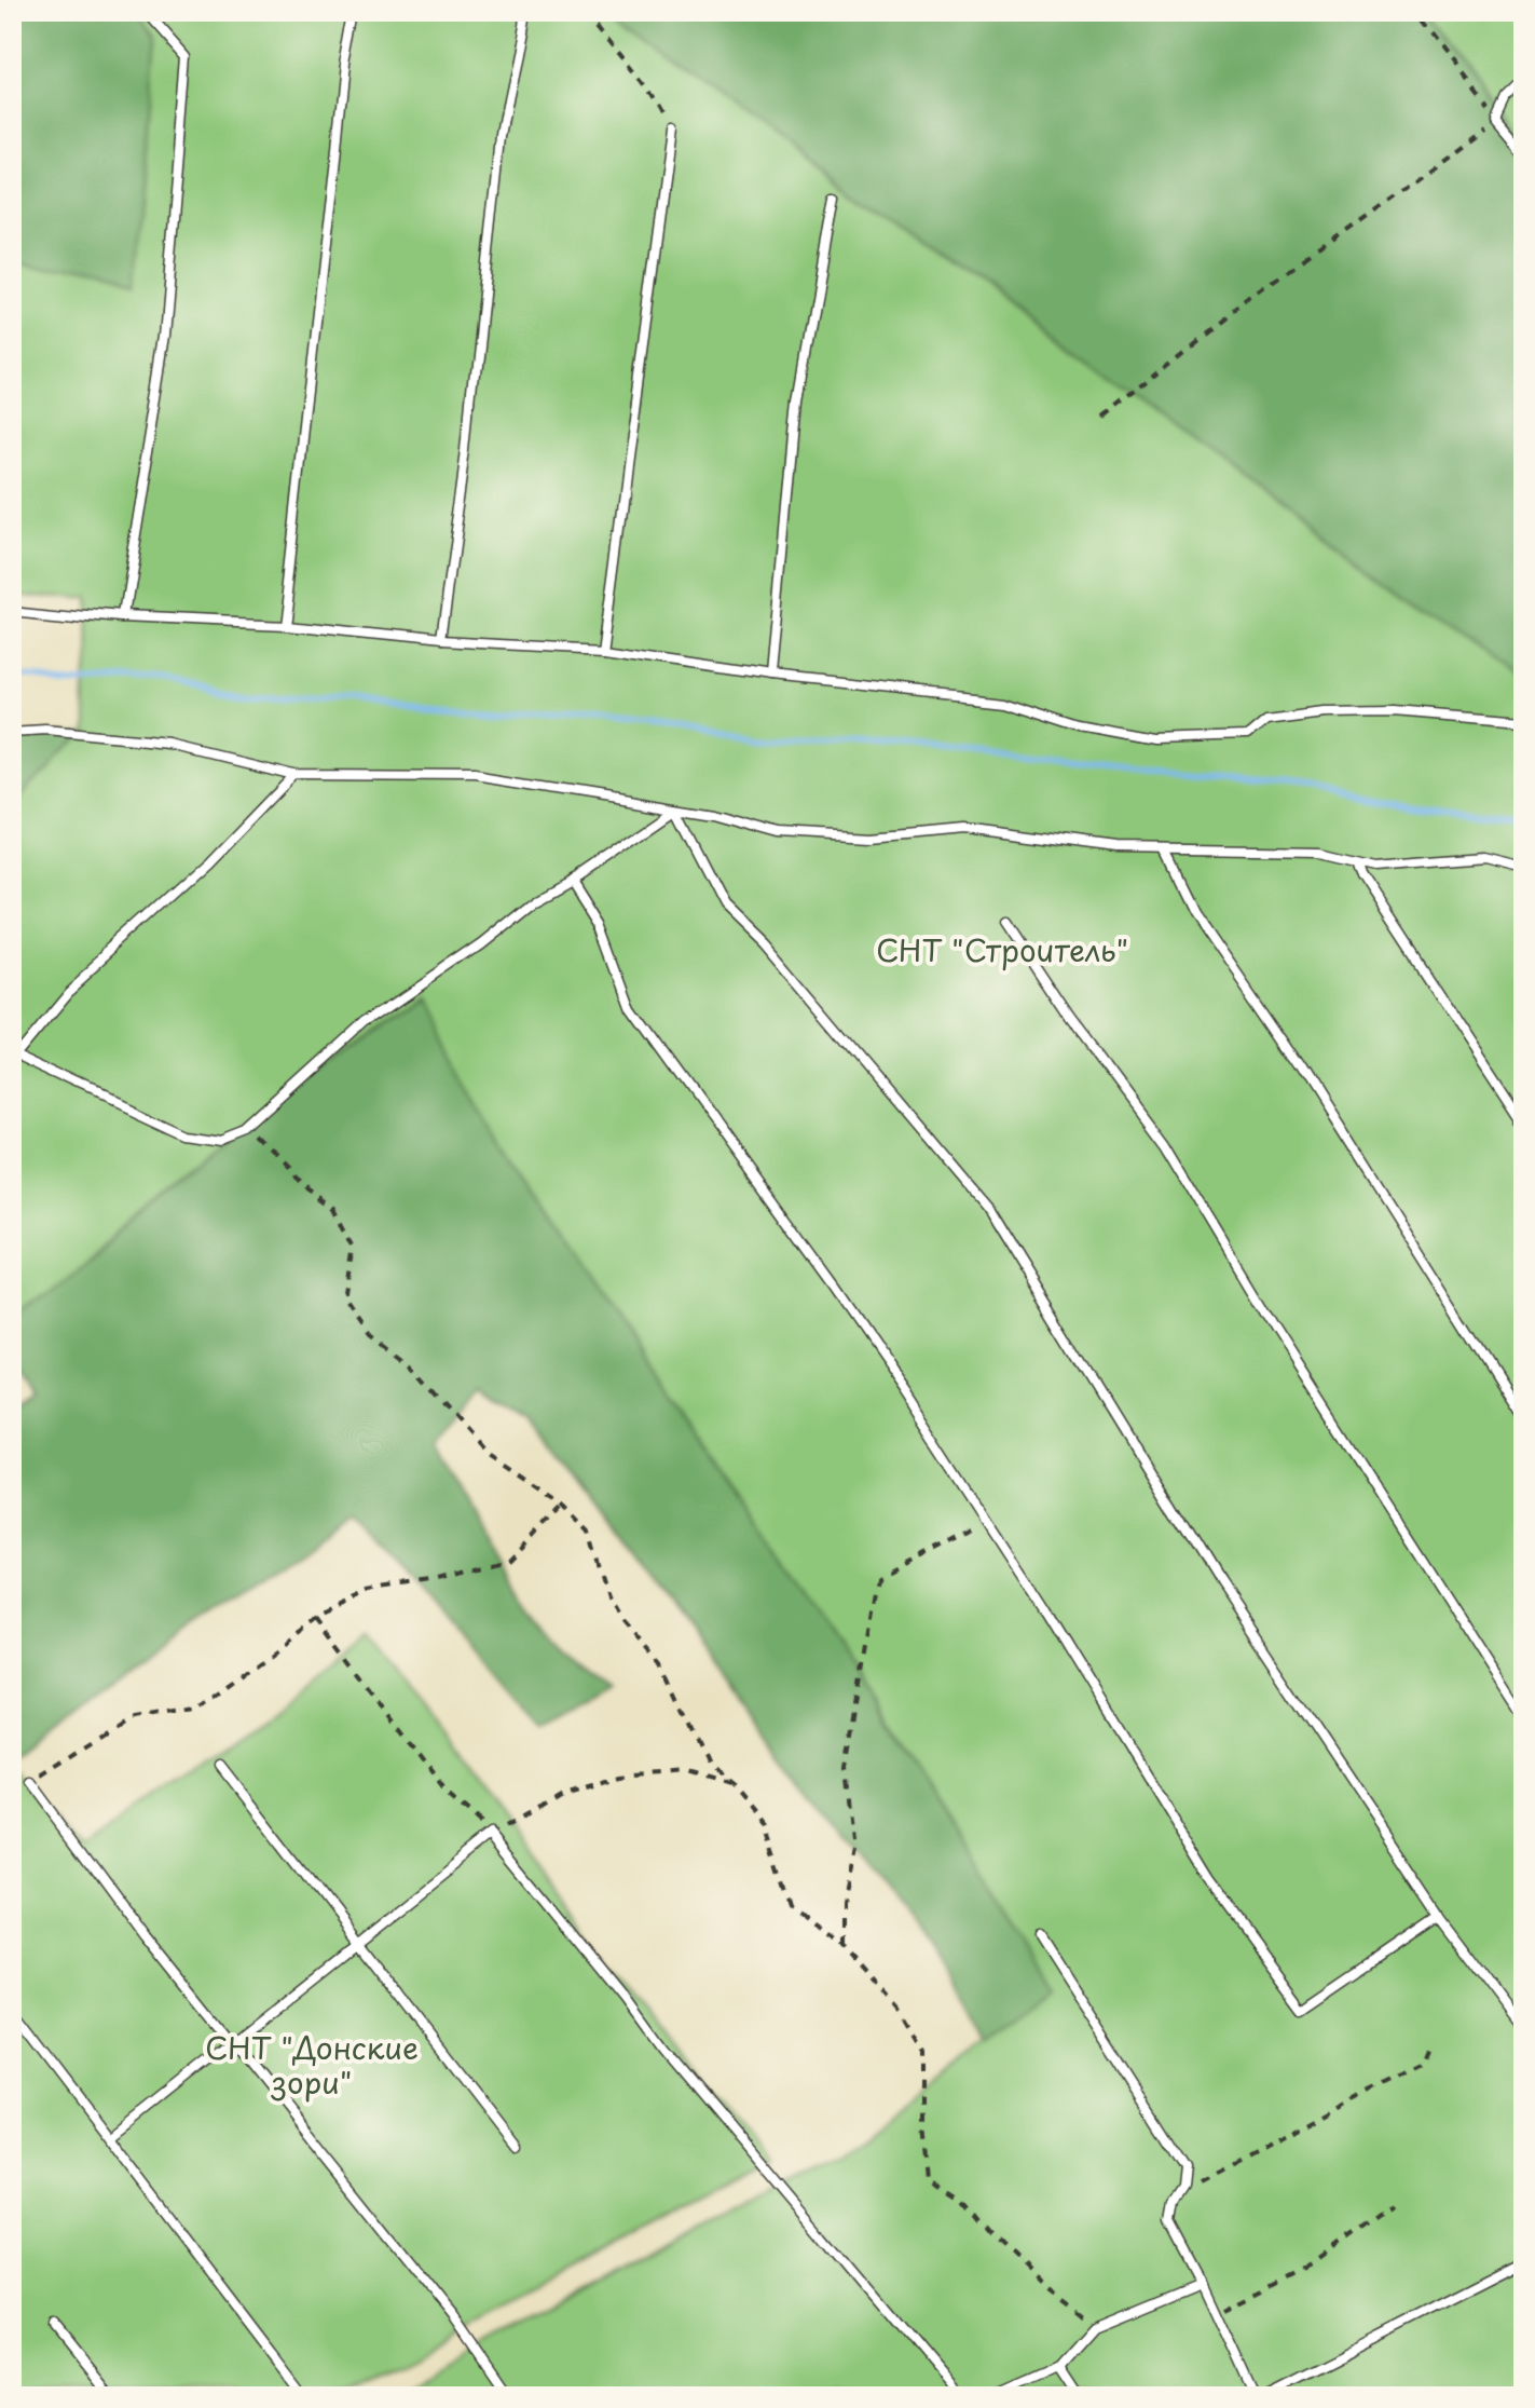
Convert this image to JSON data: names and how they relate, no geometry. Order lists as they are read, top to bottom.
{
  "parks": ["СНТ \"Строитель\"", "СНТ \"Донские зори\""]
}
